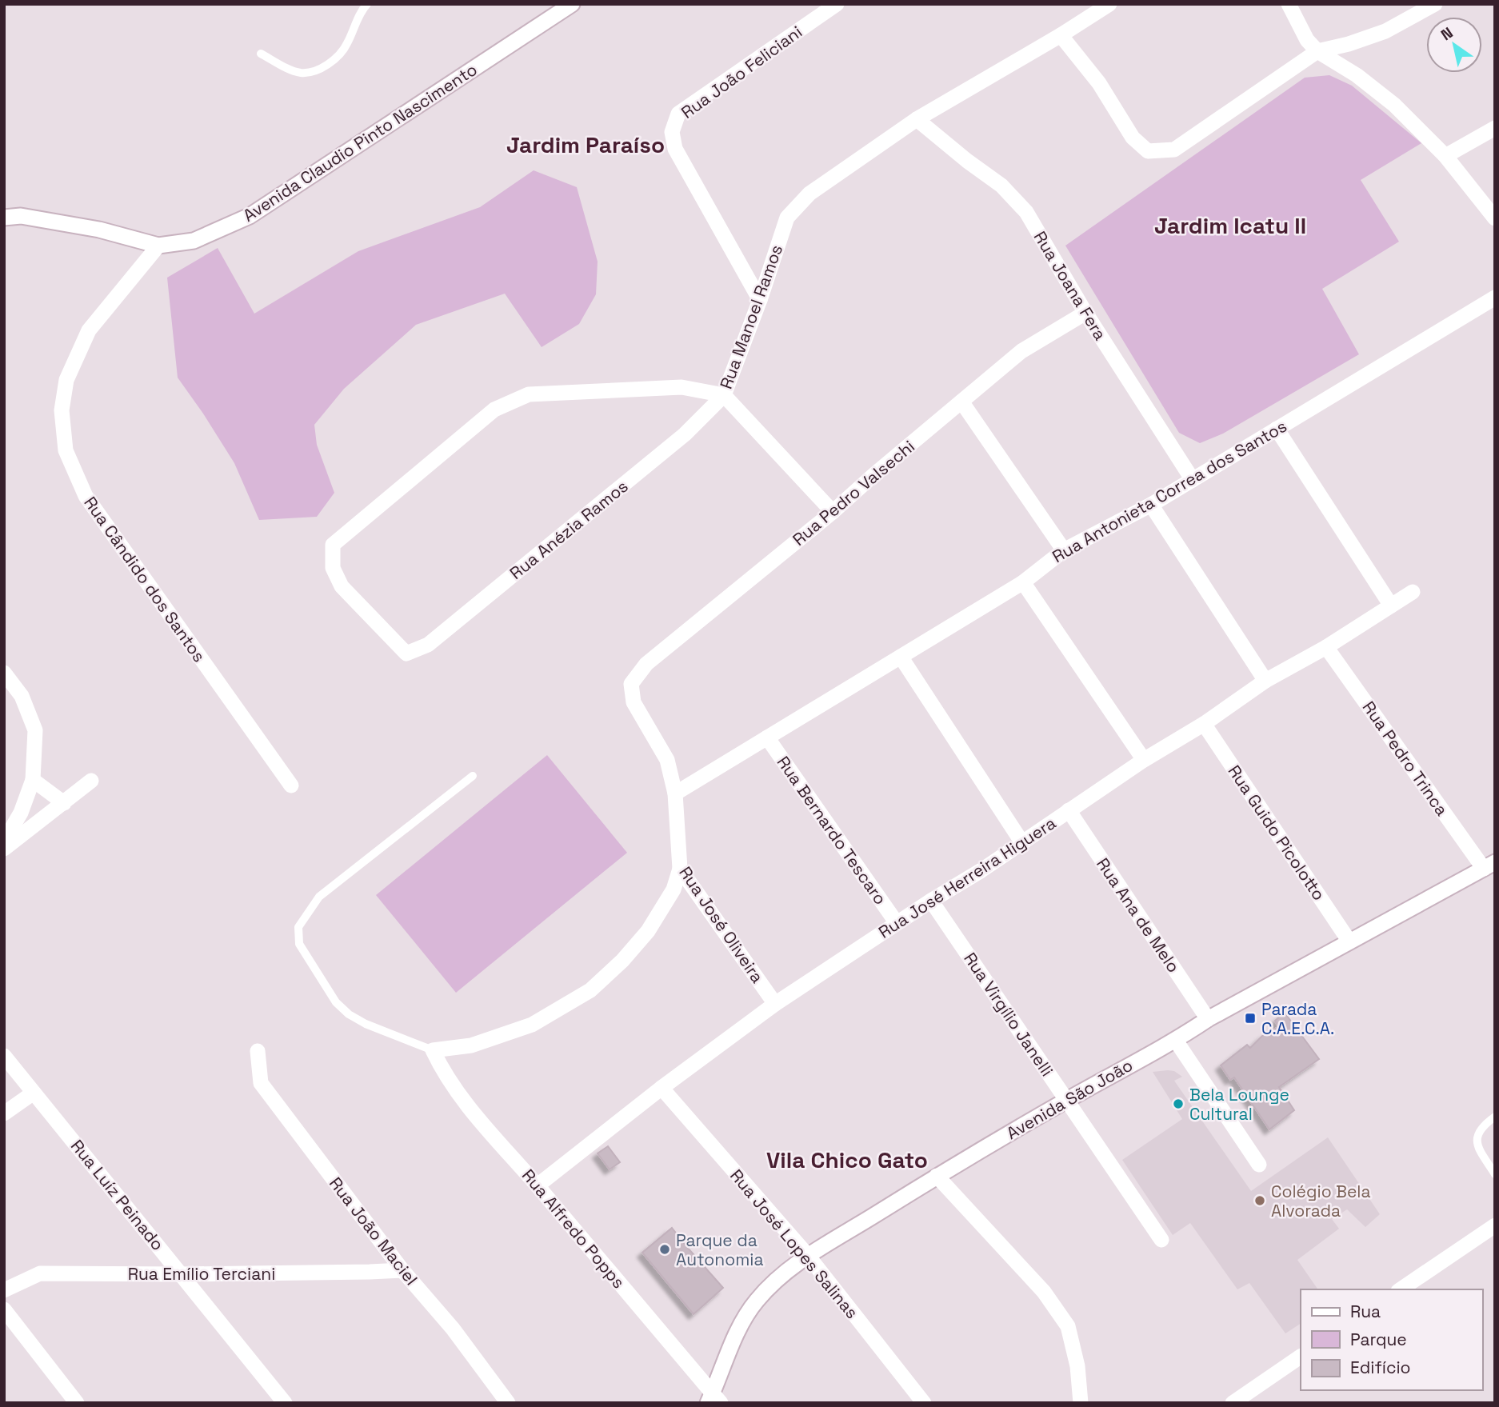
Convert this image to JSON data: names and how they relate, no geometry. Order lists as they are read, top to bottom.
{
  "streets": {
    "street": [
      "Rua João Feliciani",
      "Avenida Claudio Pinto Nascimento",
      "Rua Joana Fera",
      "Rua Manoel Ramos",
      "Rua Antonieta Correa dos Santos",
      "Rua Pedro Valsechi",
      "Rua Anézia Ramos",
      "Rua Cândido dos Santos",
      "Rua Pedro Trinca",
      "Rua Bernardo Tescaro",
      "Rua Guido Picolotto",
      "Rua José Herreira Higuera",
      "Rua Ana de Melo",
      "Rua José Oliveira",
      "Rua Virgílio Janelli",
      "Avenida São João",
      "Rua Luíz Peinado",
      "Rua Alfredo Popps",
      "Rua João Maciel",
      "Rua José Lopes Salinas",
      "Rua Emílio Terciani"
    ]
  },
  "crossings": [
    ["Rua João Feliciani", "Rua Manoel Ramos"],
    ["Avenida Claudio Pinto Nascimento", "Rua Cândido dos Santos"],
    ["Rua Joana Fera", "Rua Manoel Ramos"],
    ["Rua Joana Fera", "Rua Antonieta Correa dos Santos"],
    ["Rua Joana Fera", "Rua Pedro Valsechi"],
    ["Rua Manoel Ramos", "Rua Anézia Ramos"],
    ["Rua Antonieta Correa dos Santos", "Rua Bernardo Tescaro"],
    ["Rua Antonieta Correa dos Santos", "Rua José Oliveira"],
    ["Rua Pedro Valsechi", "Rua José Oliveira"],
    ["Rua Pedro Trinca", "Rua José Herreira Higuera"],
    ["Rua Pedro Trinca", "Avenida São João"],
    ["Rua Bernardo Tescaro", "Rua José Herreira Higuera"],
    ["Rua Guido Picolotto", "Rua José Herreira Higuera"],
    ["Rua Guido Picolotto", "Avenida São João"],
    ["Rua José Herreira Higuera", "Rua Ana de Melo"],
    ["Rua José Herreira Higuera", "Rua José Oliveira"],
    ["Rua José Herreira Higuera", "Rua Virgílio Janelli"],
    ["Rua José Herreira Higuera", "Rua Alfredo Popps"],
    ["Rua José Herreira Higuera", "Rua José Lopes Salinas"],
    ["Rua Ana de Melo", "Avenida São João"],
    ["Rua Virgílio Janelli", "Avenida São João"],
    ["Avenida São João", "Rua Alfredo Popps"],
    ["Avenida São João", "Rua José Lopes Salinas"],
    ["Rua Luíz Peinado", "Rua Emílio Terciani"],
    ["Rua João Maciel", "Rua Emílio Terciani"]
  ],
  "districts": ["Jardim Paraíso", "Jardim Icatu II", "Vila Chico Gato"],
  "places": {
    "transit": ["Parada C.A.E.C.A."],
    "other": ["Bela Lounge Cultural", "Colégio Bela Alvorada", "Parque da Autonomia"]
  },
  "legend": ["Rua", "Parque", "Edifício"],
  "north": "top left"
}
